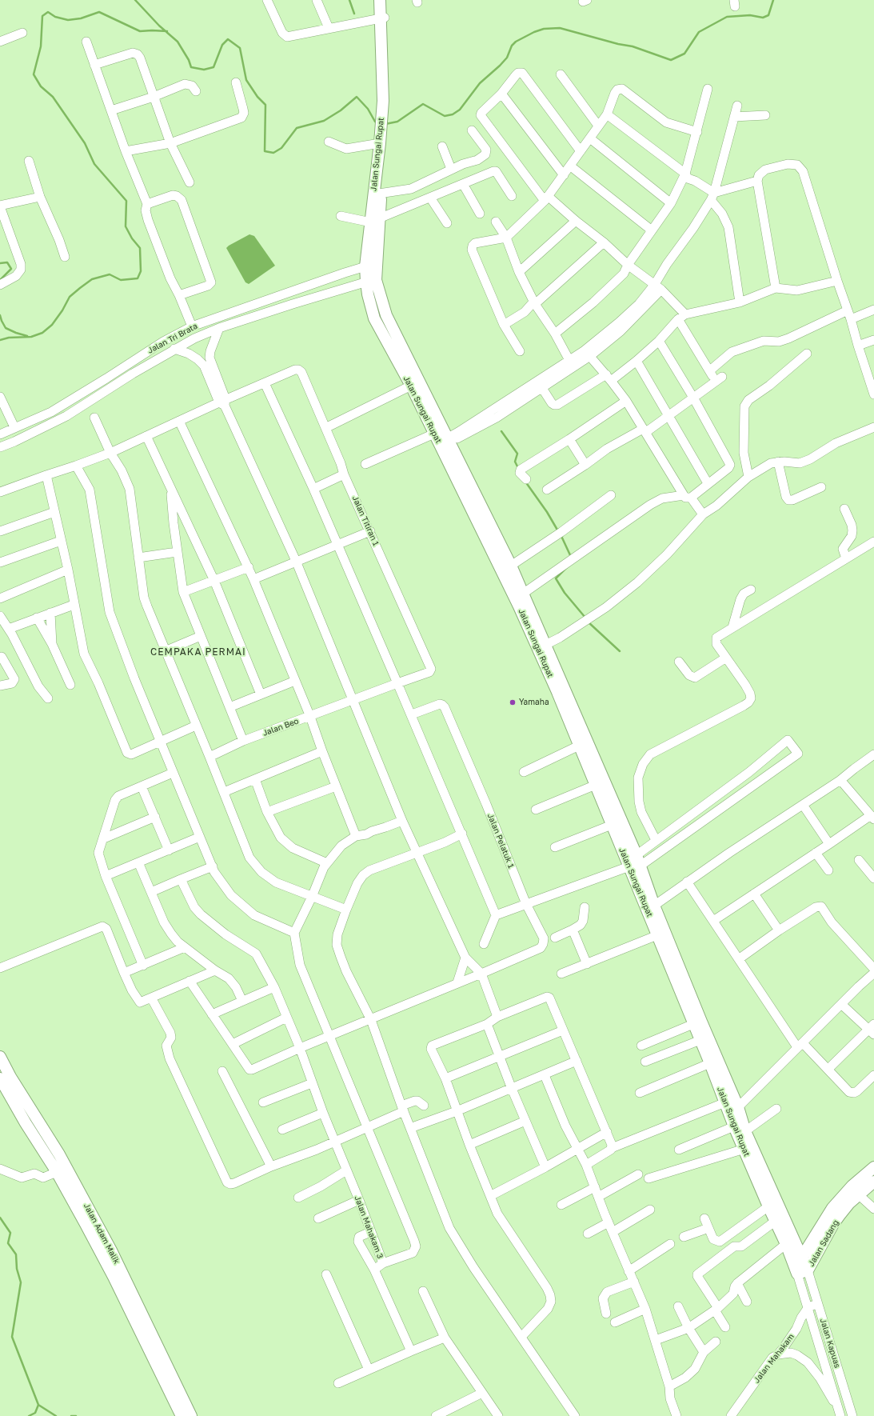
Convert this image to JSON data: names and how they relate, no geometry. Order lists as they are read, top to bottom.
{
  "streets": {
    "main road": ["Jalan Sungai Rupat", "Jalan Adam Malik", "Jalan Sadang"],
    "street": [
      "Jalan Tri Brata",
      "Jalan Titiran 1",
      "Jalan Beo",
      "Jalan Pelatuk 1",
      "Jalan Mahakam 3",
      "Jalan Kapuas",
      "Jalan Mahakam"
    ]
  },
  "crossings": [
    ["Jalan Sungai Rupat", "Jalan Tri Brata"],
    ["Jalan Sungai Rupat", "Jalan Sadang"],
    ["Jalan Sungai Rupat", "Jalan Kapuas"],
    ["Jalan Titiran 1", "Jalan Beo"],
    ["Jalan Sadang", "Jalan Kapuas"],
    ["Jalan Kapuas", "Jalan Mahakam"]
  ],
  "districts": ["CEMPAKA PERMAI"],
  "places": ["Yamaha"]
}
